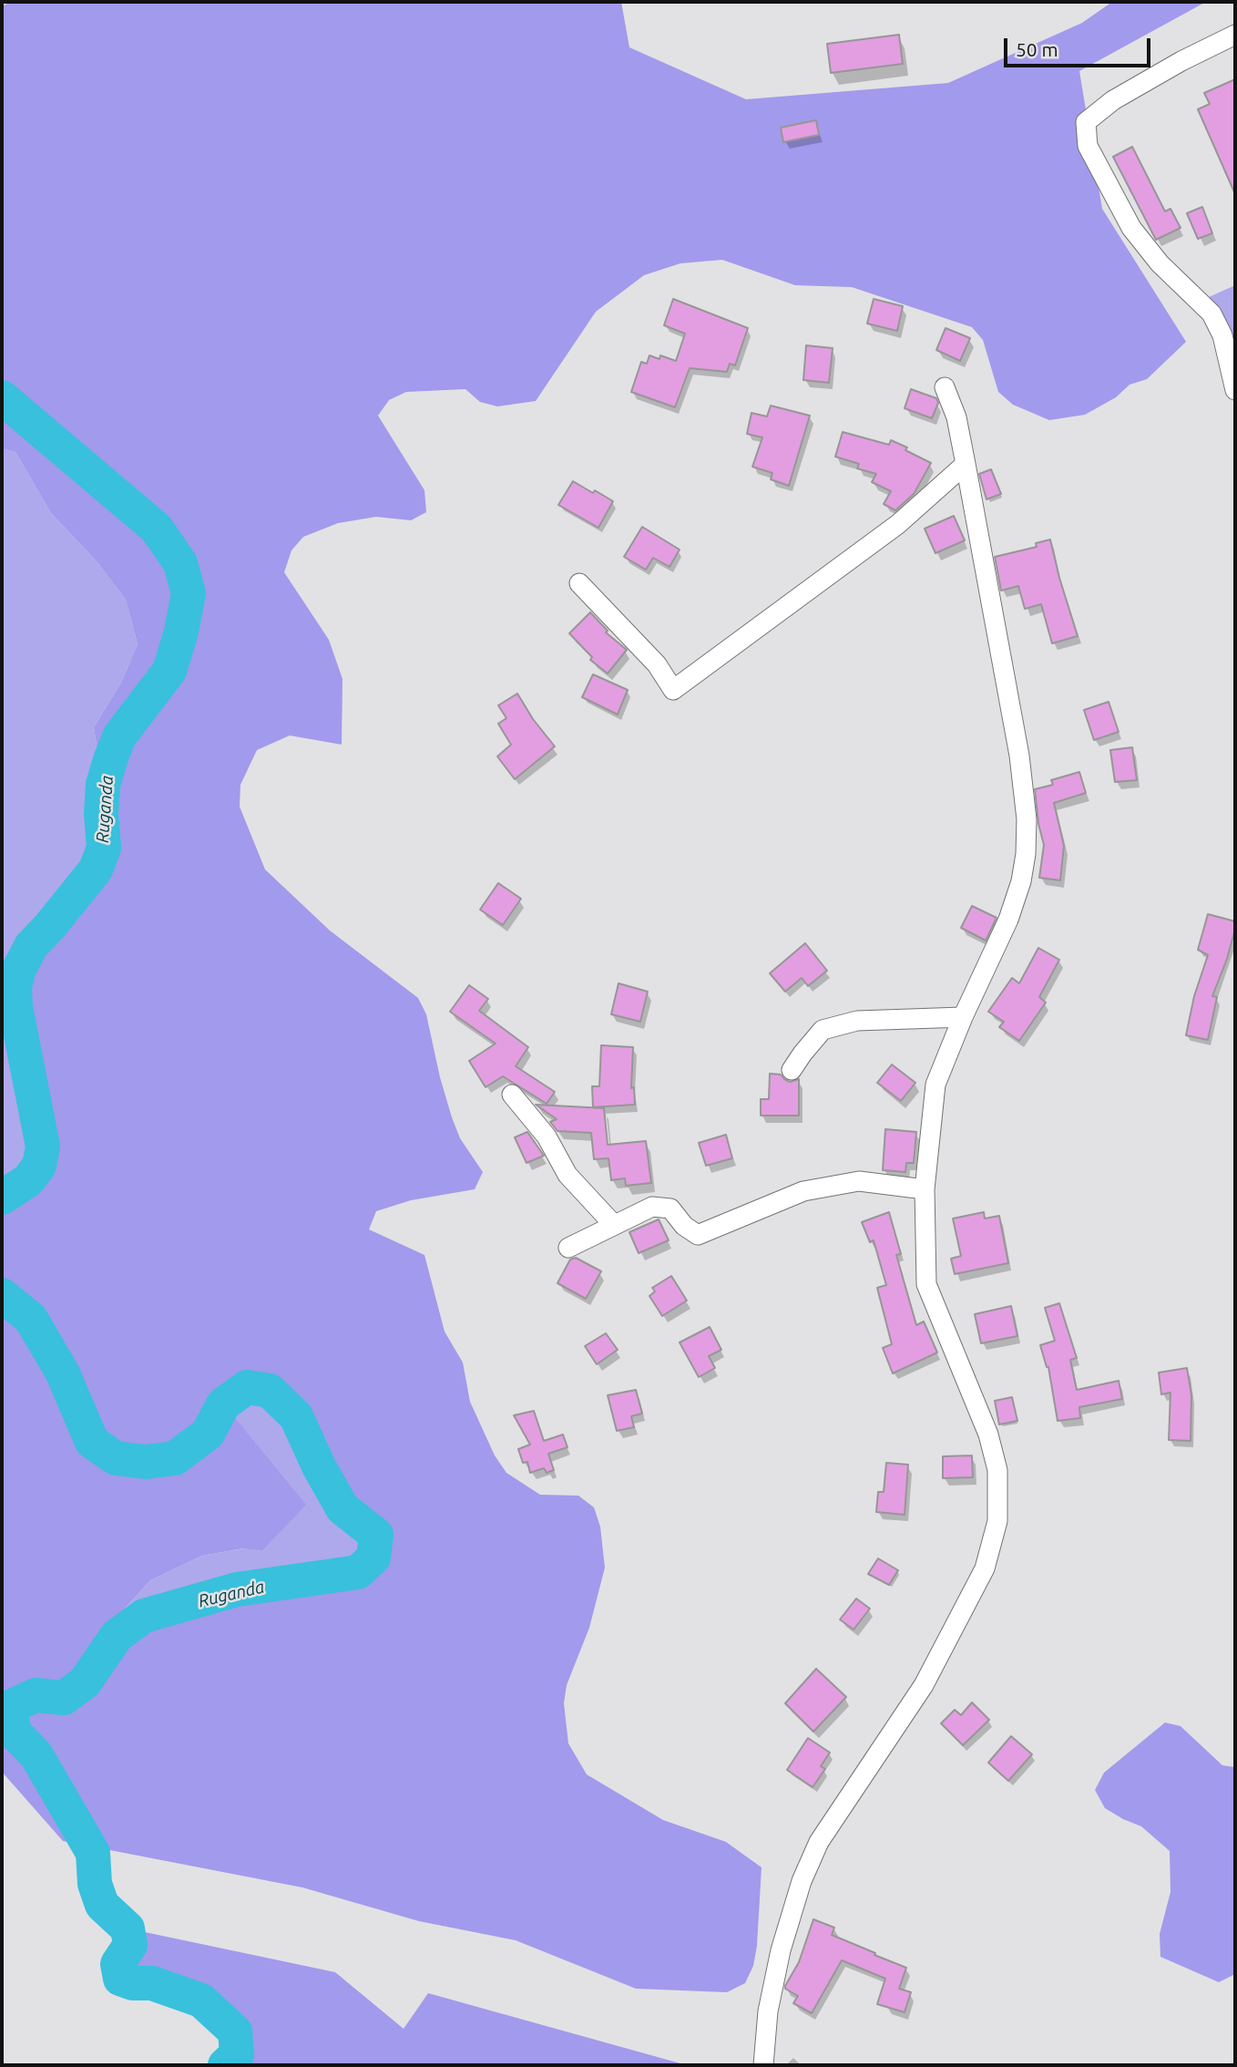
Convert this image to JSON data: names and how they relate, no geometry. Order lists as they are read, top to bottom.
{
  "water": ["Ruganda"],
  "scale_bar": "50 m"
}
